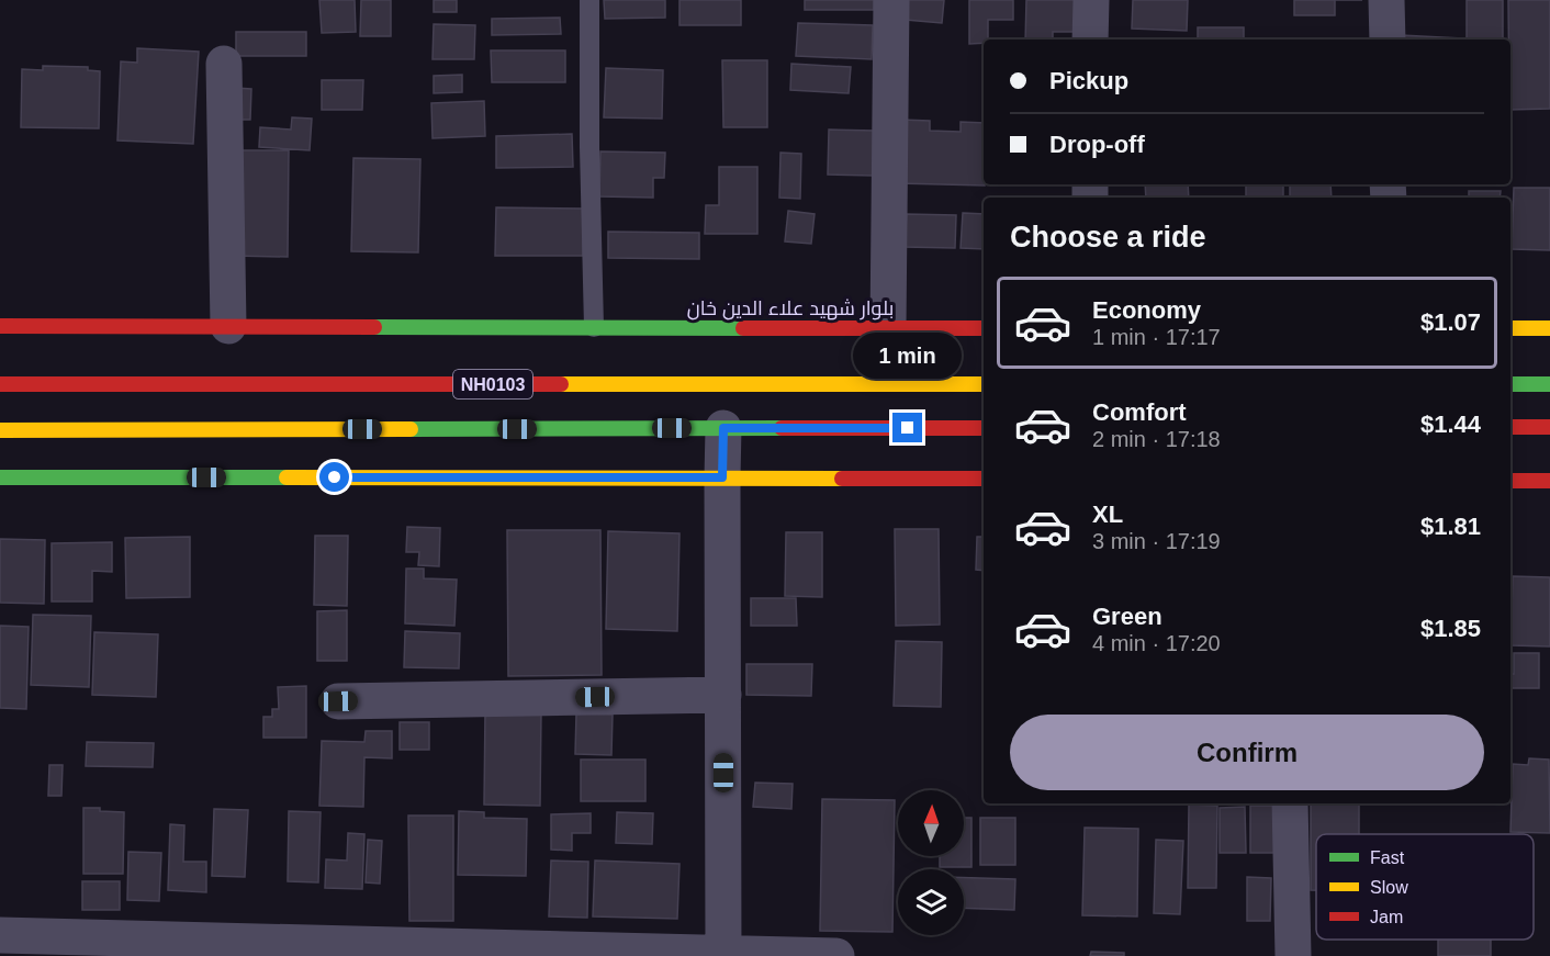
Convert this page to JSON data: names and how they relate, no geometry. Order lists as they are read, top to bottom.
{
  "streets": {
    "main road": ["بلوار شهید علاء الدین خان", "NH0103"]
  },
  "legend": ["Fast", "Slow", "Jam"],
  "north": "top",
  "page": {
    "banner": ["Pickup", "Drop-off"],
    "heading": "Choose a ride",
    "list": [
      {
        "name": "Economy",
        "note": "1 min · 17:17",
        "value": "$1.07"
      },
      {
        "name": "Comfort",
        "note": "2 min · 17:18",
        "value": "$1.44"
      },
      {
        "name": "XL",
        "note": "3 min · 17:19",
        "value": "$1.81"
      },
      {
        "name": "Green",
        "note": "4 min · 17:20",
        "value": "$1.85"
      }
    ],
    "bubble": "1 min",
    "buttons": "Confirm"
  }
}
